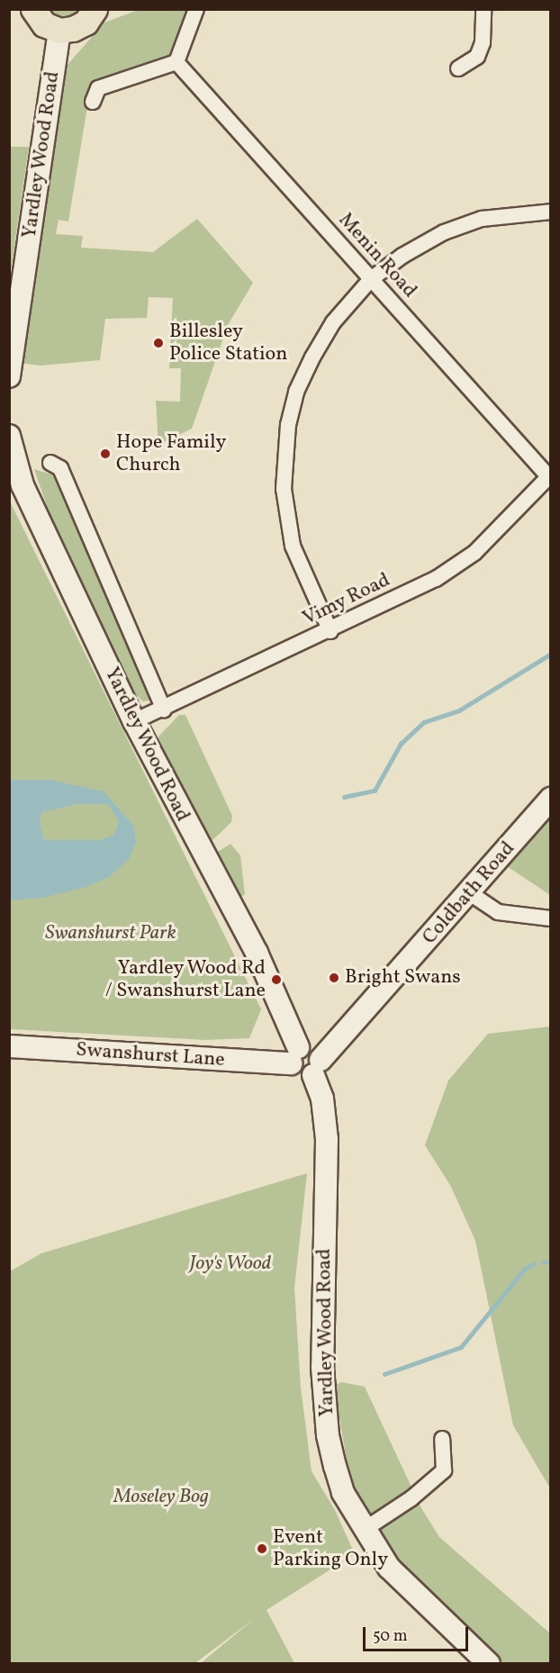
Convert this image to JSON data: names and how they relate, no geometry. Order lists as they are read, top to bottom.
{
  "streets": {
    "street": [
      "Yardley Wood Road",
      "Menin Road",
      "Vimy Road",
      "Coldbath Road",
      "Swanshurst Lane"
    ]
  },
  "crossings": [
    ["Yardley Wood Road", "Vimy Road"],
    ["Yardley Wood Road", "Coldbath Road"],
    ["Yardley Wood Road", "Swanshurst Lane"],
    ["Menin Road", "Vimy Road"]
  ],
  "parks": ["Swanshurst Park", "Joy's Wood", "Moseley Bog"],
  "places": [
    "Billesley Police Station",
    "Hope Family Church",
    "Bright Swans",
    "Yardley Wood Rd / Swanshurst Lane",
    "Event Parking Only"
  ],
  "scale_bar": "50 m"
}
